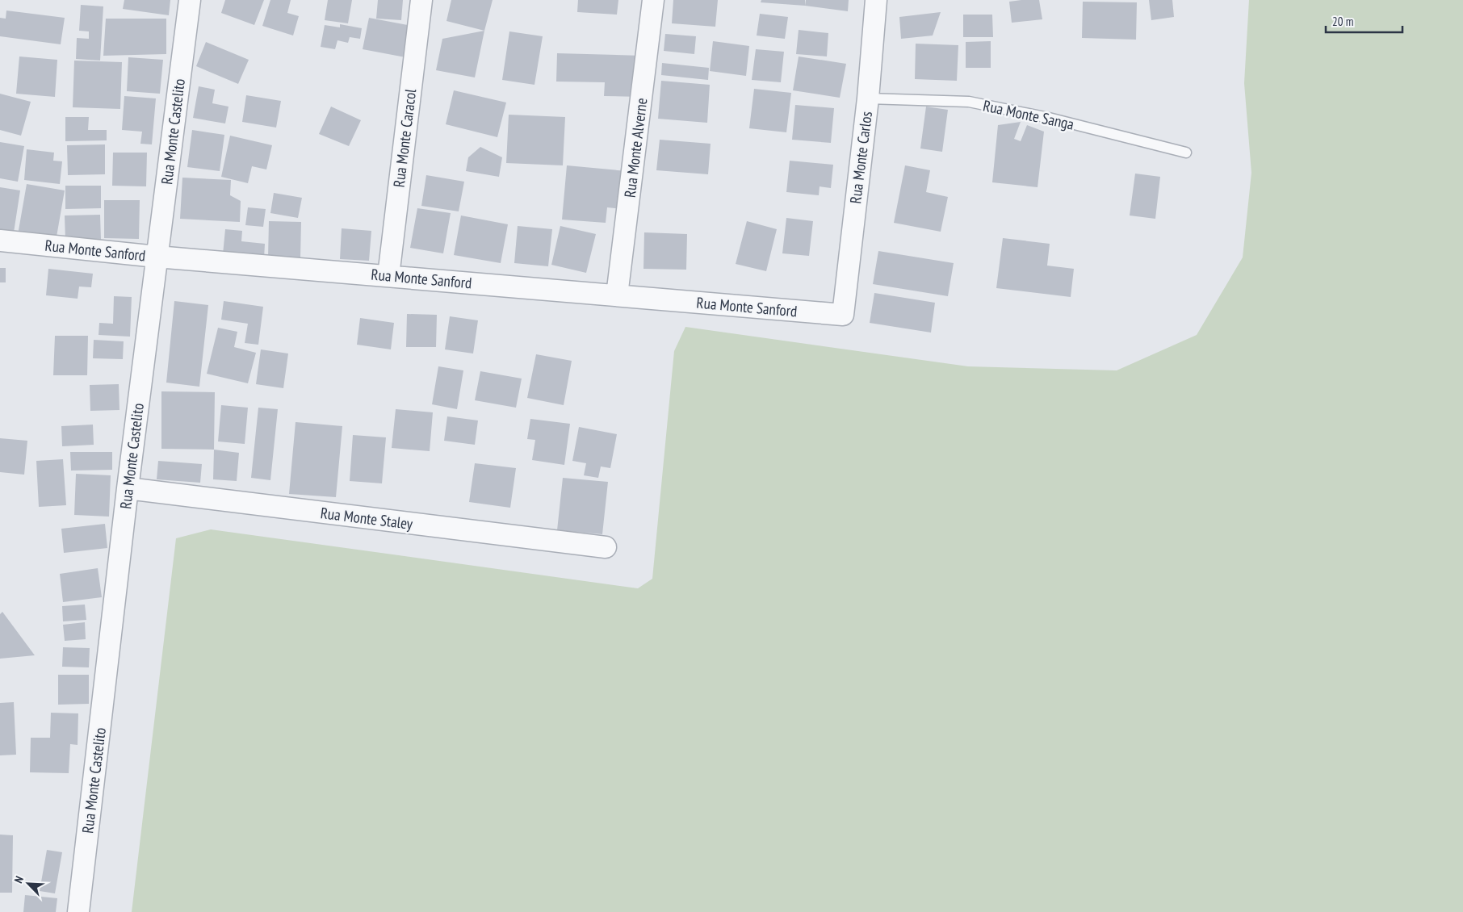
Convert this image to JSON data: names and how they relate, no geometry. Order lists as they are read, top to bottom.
{
  "streets": {
    "street": [
      "Rua Monte Castelito",
      "Rua Monte Caracol",
      "Rua Monte Alverne",
      "Rua Monte Carlos",
      "Rua Monte Sanford",
      "Rua Monte Staley"
    ],
    "lane": ["Rua Monte Sanga"]
  },
  "crossings": [
    ["Rua Monte Sanga", "Rua Monte Carlos"],
    ["Rua Monte Castelito", "Rua Monte Sanford"],
    ["Rua Monte Castelito", "Rua Monte Staley"],
    ["Rua Monte Caracol", "Rua Monte Sanford"],
    ["Rua Monte Alverne", "Rua Monte Sanford"],
    ["Rua Monte Carlos", "Rua Monte Sanford"]
  ],
  "scale_bar": "20 m",
  "north": "top left"
}
